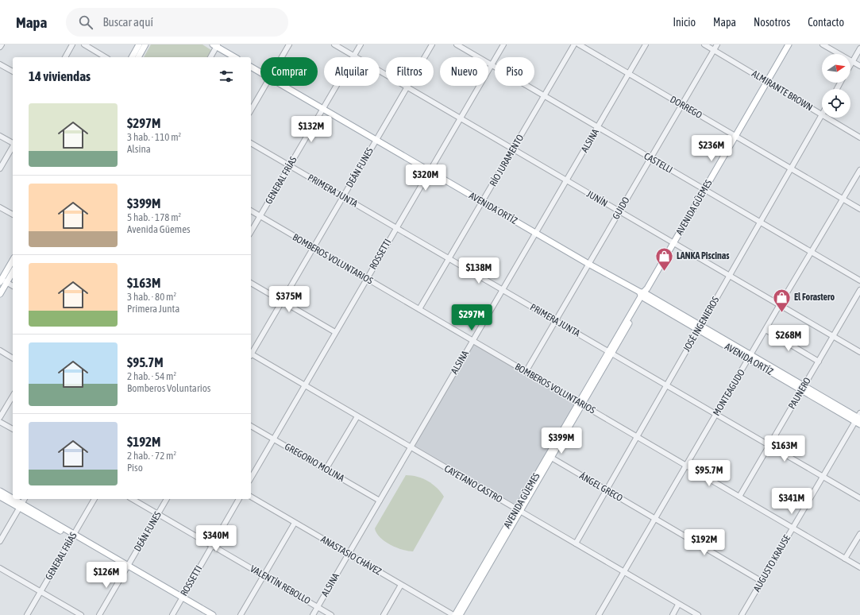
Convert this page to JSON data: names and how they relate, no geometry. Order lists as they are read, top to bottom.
{
  "streets": {
    "main road": ["AVENIDA GÜEMES", "AVENIDA ORTÍZ"],
    "street": [
      "ALMIRANTE BROWN",
      "DORREGO",
      "ALSINA",
      "RÍO JURAMENTO",
      "CASTELLI",
      "DEÁN FUNES",
      "GENERAL FRÍAS",
      "PRIMERA JUNTA",
      "JUNÍN",
      "GUIDO",
      "ROSSETTI",
      "BOMBEROS VOLUNTARIOS",
      "JOSÉ INGENIEROS",
      "MONTEAGUDO",
      "PAUNERO",
      "GREGORIO MOLINA",
      "CAYETANO CASTRO",
      "ÁNGEL GRECO",
      "ANASTASIO CHÁVEZ",
      "AUGUSTO KRAUSE",
      "VALENTÍN REBOLLO"
    ]
  },
  "crossings": [
    ["ALMIRANTE BROWN", "AVENIDA GÜEMES"],
    ["ALMIRANTE BROWN", "GUIDO"],
    ["ALMIRANTE BROWN", "JOSÉ INGENIEROS"],
    ["DORREGO", "ALSINA"],
    ["DORREGO", "AVENIDA GÜEMES"],
    ["DORREGO", "GUIDO"],
    ["DORREGO", "JOSÉ INGENIEROS"],
    ["DORREGO", "MONTEAGUDO"],
    ["ALSINA", "CASTELLI"],
    ["ALSINA", "PRIMERA JUNTA"],
    ["ALSINA", "JUNÍN"],
    ["ALSINA", "AVENIDA ORTÍZ"],
    ["ALSINA", "BOMBEROS VOLUNTARIOS"],
    ["ALSINA", "GREGORIO MOLINA"],
    ["ALSINA", "CAYETANO CASTRO"],
    ["ALSINA", "ANASTASIO CHÁVEZ"],
    ["ALSINA", "VALENTÍN REBOLLO"],
    ["RÍO JURAMENTO", "CASTELLI"],
    ["RÍO JURAMENTO", "PRIMERA JUNTA"],
    ["RÍO JURAMENTO", "JUNÍN"],
    ["RÍO JURAMENTO", "AVENIDA ORTÍZ"],
    ["RÍO JURAMENTO", "BOMBEROS VOLUNTARIOS"],
    ["CASTELLI", "AVENIDA GÜEMES"],
    ["CASTELLI", "GUIDO"],
    ["CASTELLI", "ROSSETTI"],
    ["CASTELLI", "JOSÉ INGENIEROS"],
    ["CASTELLI", "MONTEAGUDO"],
    ["DEÁN FUNES", "PRIMERA JUNTA"],
    ["DEÁN FUNES", "JUNÍN"],
    ["DEÁN FUNES", "AVENIDA ORTÍZ"],
    ["DEÁN FUNES", "BOMBEROS VOLUNTARIOS"],
    ["DEÁN FUNES", "VALENTÍN REBOLLO"],
    ["GENERAL FRÍAS", "PRIMERA JUNTA"],
    ["GENERAL FRÍAS", "JUNÍN"],
    ["GENERAL FRÍAS", "AVENIDA ORTÍZ"],
    ["GENERAL FRÍAS", "BOMBEROS VOLUNTARIOS"],
    ["PRIMERA JUNTA", "AVENIDA GÜEMES"],
    ["PRIMERA JUNTA", "GUIDO"],
    ["PRIMERA JUNTA", "ROSSETTI"],
    ["PRIMERA JUNTA", "JOSÉ INGENIEROS"],
    ["PRIMERA JUNTA", "MONTEAGUDO"],
    ["PRIMERA JUNTA", "PAUNERO"],
    ["PRIMERA JUNTA", "AUGUSTO KRAUSE"],
    ["JUNÍN", "AVENIDA GÜEMES"],
    ["JUNÍN", "GUIDO"],
    ["JUNÍN", "ROSSETTI"],
    ["JUNÍN", "JOSÉ INGENIEROS"],
    ["JUNÍN", "MONTEAGUDO"],
    ["JUNÍN", "PAUNERO"],
    ["AVENIDA GÜEMES", "AVENIDA ORTÍZ"],
    ["AVENIDA GÜEMES", "BOMBEROS VOLUNTARIOS"],
    ["AVENIDA GÜEMES", "CAYETANO CASTRO"],
    ["AVENIDA GÜEMES", "ÁNGEL GRECO"],
    ["AVENIDA GÜEMES", "ANASTASIO CHÁVEZ"],
    ["AVENIDA ORTÍZ", "GUIDO"],
    ["AVENIDA ORTÍZ", "ROSSETTI"],
    ["AVENIDA ORTÍZ", "JOSÉ INGENIEROS"],
    ["AVENIDA ORTÍZ", "MONTEAGUDO"],
    ["AVENIDA ORTÍZ", "PAUNERO"],
    ["AVENIDA ORTÍZ", "AUGUSTO KRAUSE"],
    ["GUIDO", "BOMBEROS VOLUNTARIOS"],
    ["ROSSETTI", "BOMBEROS VOLUNTARIOS"],
    ["ROSSETTI", "GREGORIO MOLINA"],
    ["ROSSETTI", "CAYETANO CASTRO"],
    ["ROSSETTI", "VALENTÍN REBOLLO"],
    ["BOMBEROS VOLUNTARIOS", "JOSÉ INGENIEROS"],
    ["BOMBEROS VOLUNTARIOS", "MONTEAGUDO"],
    ["BOMBEROS VOLUNTARIOS", "PAUNERO"],
    ["BOMBEROS VOLUNTARIOS", "AUGUSTO KRAUSE"],
    ["JOSÉ INGENIEROS", "CAYETANO CASTRO"],
    ["JOSÉ INGENIEROS", "ÁNGEL GRECO"],
    ["MONTEAGUDO", "CAYETANO CASTRO"],
    ["MONTEAGUDO", "ÁNGEL GRECO"],
    ["ÁNGEL GRECO", "AUGUSTO KRAUSE"]
  ],
  "places": {
    "shop": ["LANKA Piscinas", "El Forastero"]
  },
  "north": "right",
  "page": {
    "header": "Mapa",
    "search": "Buscar aquí",
    "nav": [
      "Inicio",
      "Mapa",
      "Nosotros",
      "Contacto"
    ],
    "chip": [
      "Comprar",
      "Alquilar",
      "Filtros",
      "Nuevo",
      "Piso"
    ],
    "heading": "14 viviendas",
    "list": [
      {
        "name": "$297M",
        "note": "3 hab. · 110 m² · Alsina"
      },
      {
        "name": "$399M",
        "note": "5 hab. · 178 m² · Avenida Güemes"
      },
      {
        "name": "$163M",
        "note": "3 hab. · 80 m² · Primera Junta"
      },
      {
        "name": "$95.7M",
        "note": "2 hab. · 54 m² · Bomberos Voluntarios"
      },
      {
        "name": "$192M",
        "note": "2 hab. · 72 m² · Piso"
      }
    ],
    "price": [
      "$132M",
      "$236M",
      "$320M",
      "$138M",
      "$375M",
      "$297M",
      "$268M",
      "$399M",
      "$163M",
      "$95.7M",
      "$341M",
      "$340M",
      "$192M",
      "$126M"
    ]
  }
}
